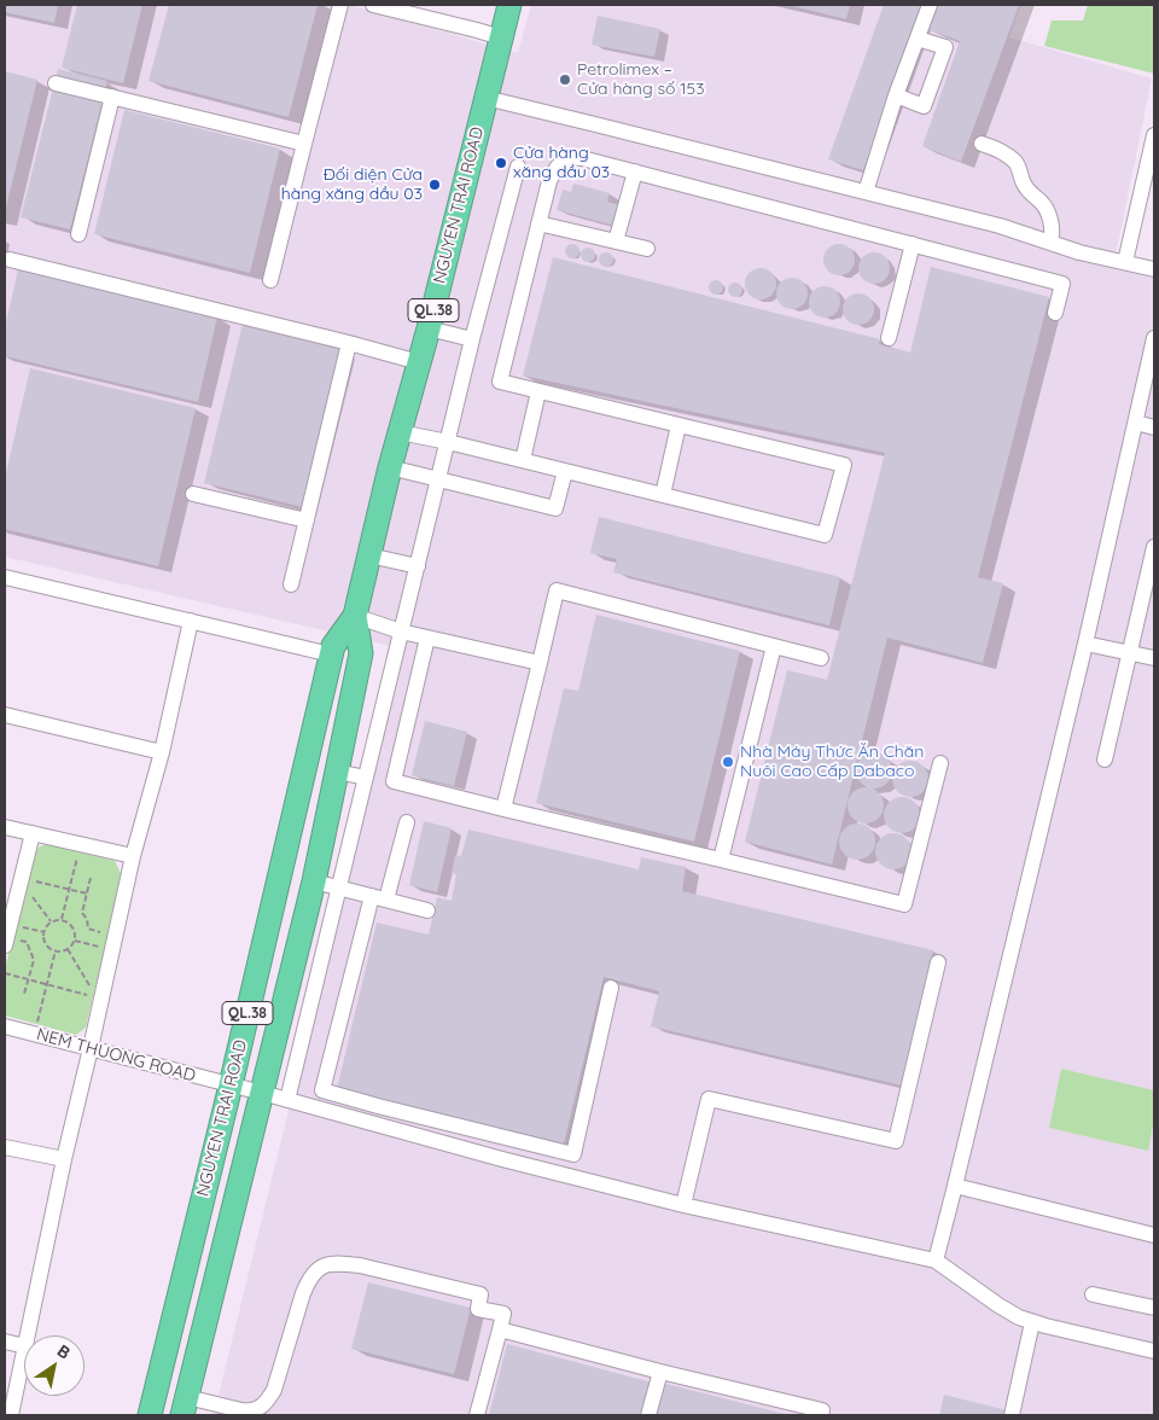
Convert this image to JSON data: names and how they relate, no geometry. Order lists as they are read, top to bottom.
{
  "streets": {
    "highway": ["NGUYEN TRAI ROAD", "QL.38"],
    "street": ["NEM THUONG ROAD"]
  },
  "crossings": [
    ["NGUYEN TRAI ROAD", "NEM THUONG ROAD"]
  ],
  "places": [
    "Petrolimex – Cửa hàng số 153",
    "Cửa hàng xăng dầu 03",
    "Đối diện Cửa hàng xăng dầu 03",
    "Nhà Máy Thức Ăn Chăn Nuôi Cao Cấp Dabaco"
  ],
  "north": "top right"
}
